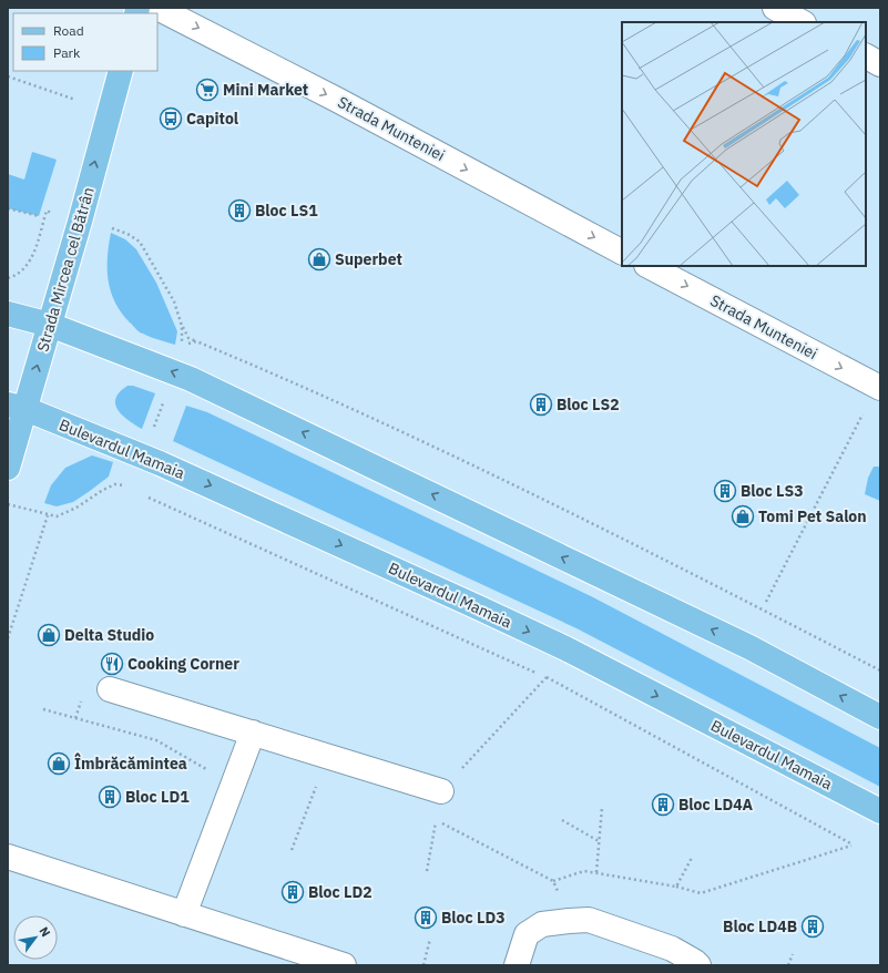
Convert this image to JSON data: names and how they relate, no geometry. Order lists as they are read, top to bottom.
{
  "streets": {
    "main road": ["Strada Mircea cel Bătrân", "Bulevardul Mamaia"],
    "street": ["Strada Munteniei"]
  },
  "crossings": [
    ["Strada Mircea cel Bătrân", "Bulevardul Mamaia"]
  ],
  "one_way": ["Strada Munteniei", "Strada Mircea cel Bătrân"],
  "places": {
    "supermarket": ["Mini Market"],
    "bus stop": ["Capitol"],
    "building": [
      "Bloc LS1",
      "Bloc LS2",
      "Bloc LS3",
      "Bloc LD1",
      "Bloc LD4A",
      "Bloc LD2",
      "Bloc LD3",
      "Bloc LD4B"
    ],
    "shop": [
      "Superbet",
      "Tomi Pet Salon",
      "Delta Studio",
      "Îmbrăcămintea"
    ],
    "restaurant": ["Cooking Corner"]
  },
  "legend": ["Road", "Park"],
  "north": "top right"
}
